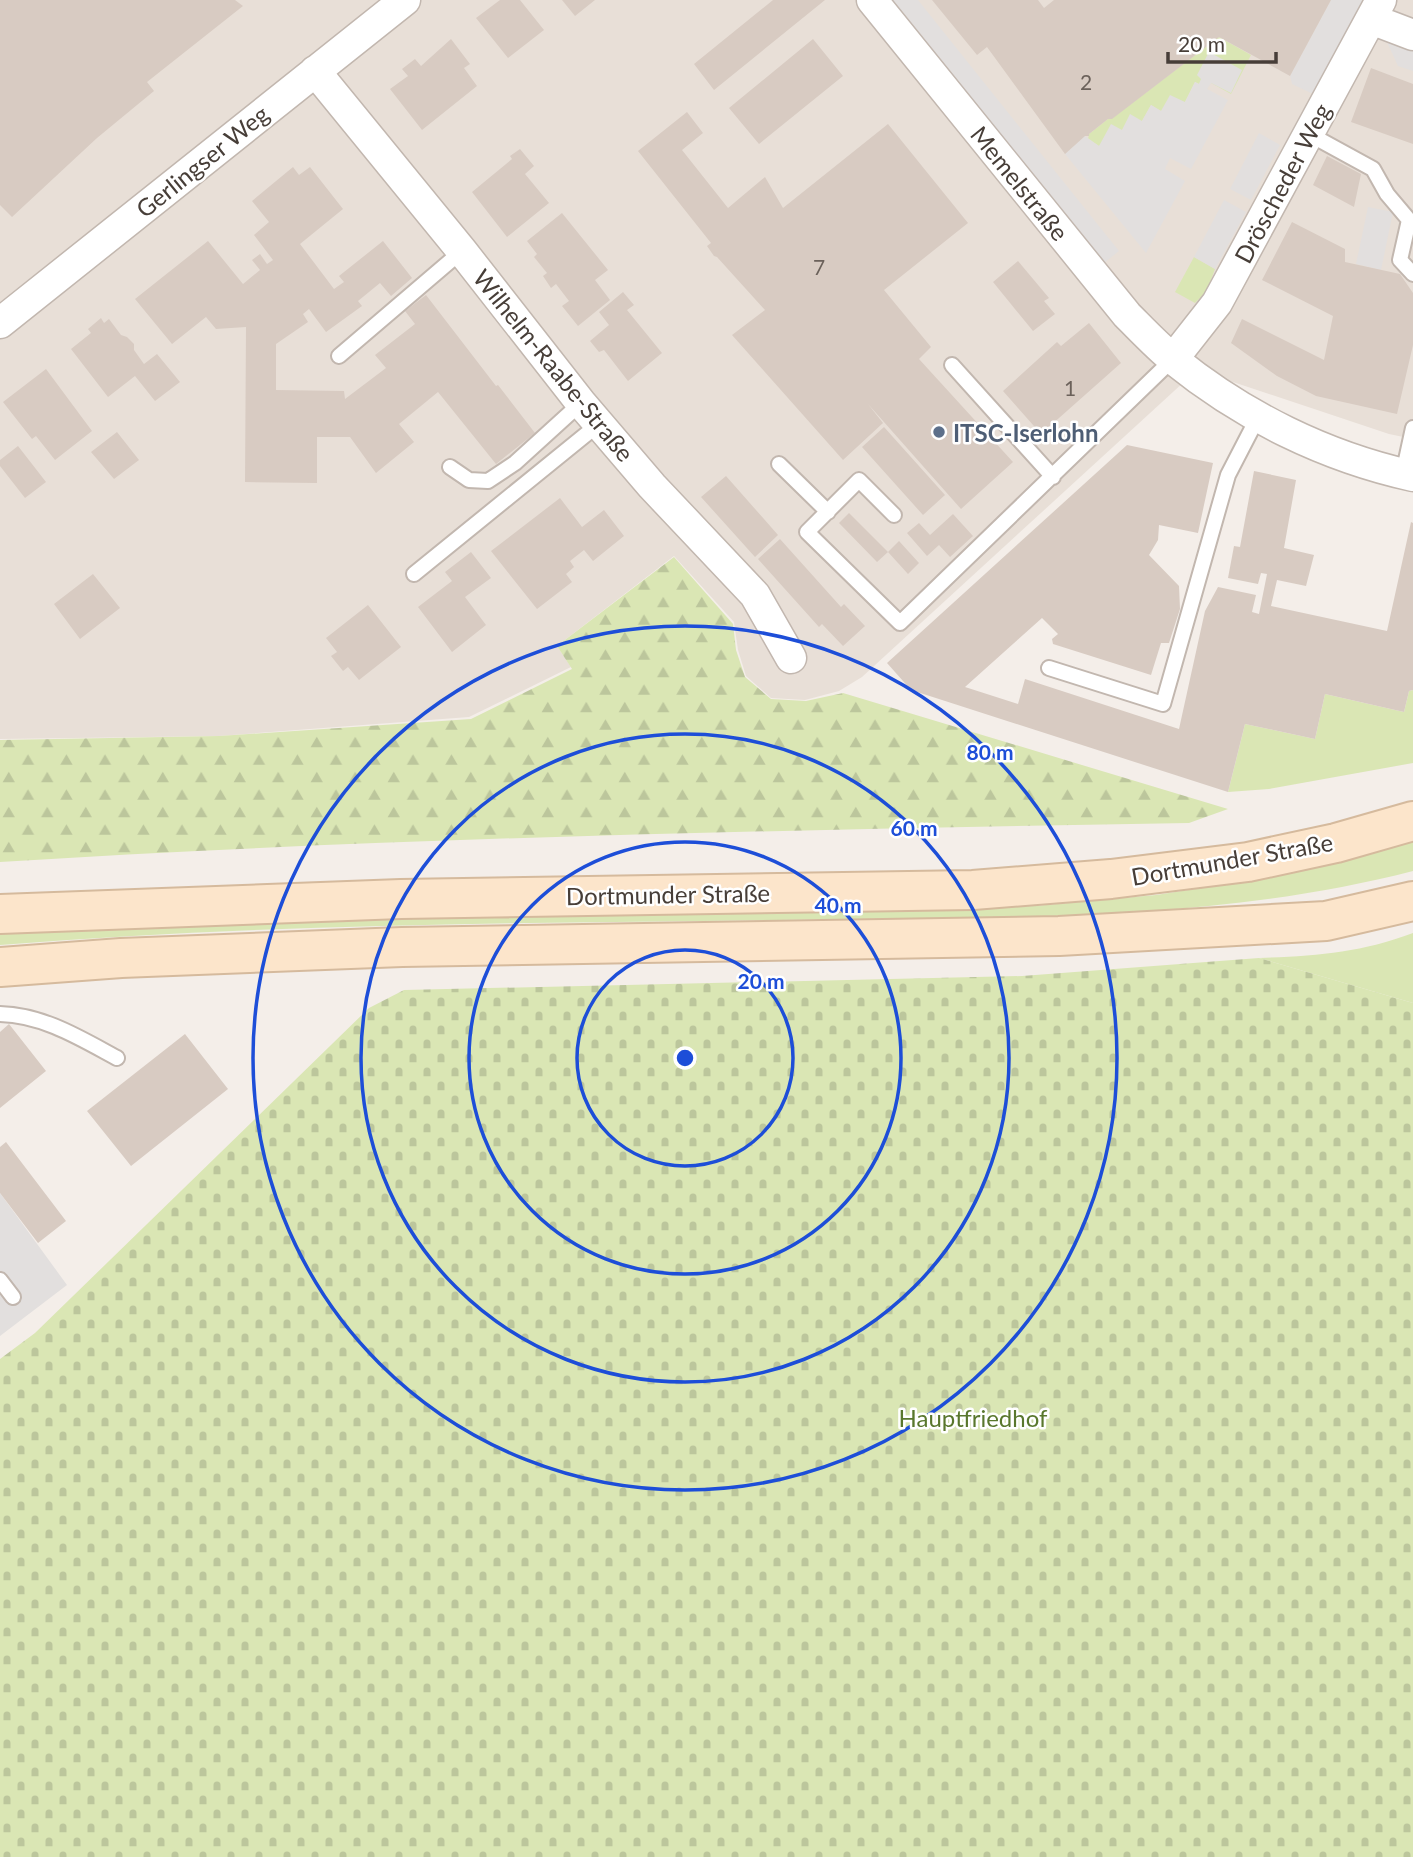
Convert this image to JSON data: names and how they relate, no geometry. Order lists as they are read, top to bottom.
{
  "streets": {
    "main road": ["Dortmunder Straße"],
    "street": [
      "Gerlingser Weg",
      "Memelstraße",
      "Dröscheder Weg",
      "Wilhelm-Raabe-Straße"
    ]
  },
  "crossings": [
    ["Gerlingser Weg", "Wilhelm-Raabe-Straße"],
    ["Memelstraße", "Dröscheder Weg"]
  ],
  "parks": ["Hauptfriedhof"],
  "places": ["ITSC-Iserlohn"],
  "house_numbers": ["2", "7", "1"],
  "scale_bar": "20 m",
  "rings": [
    "80 m",
    "60 m",
    "40 m",
    "20 m"
  ]
}
